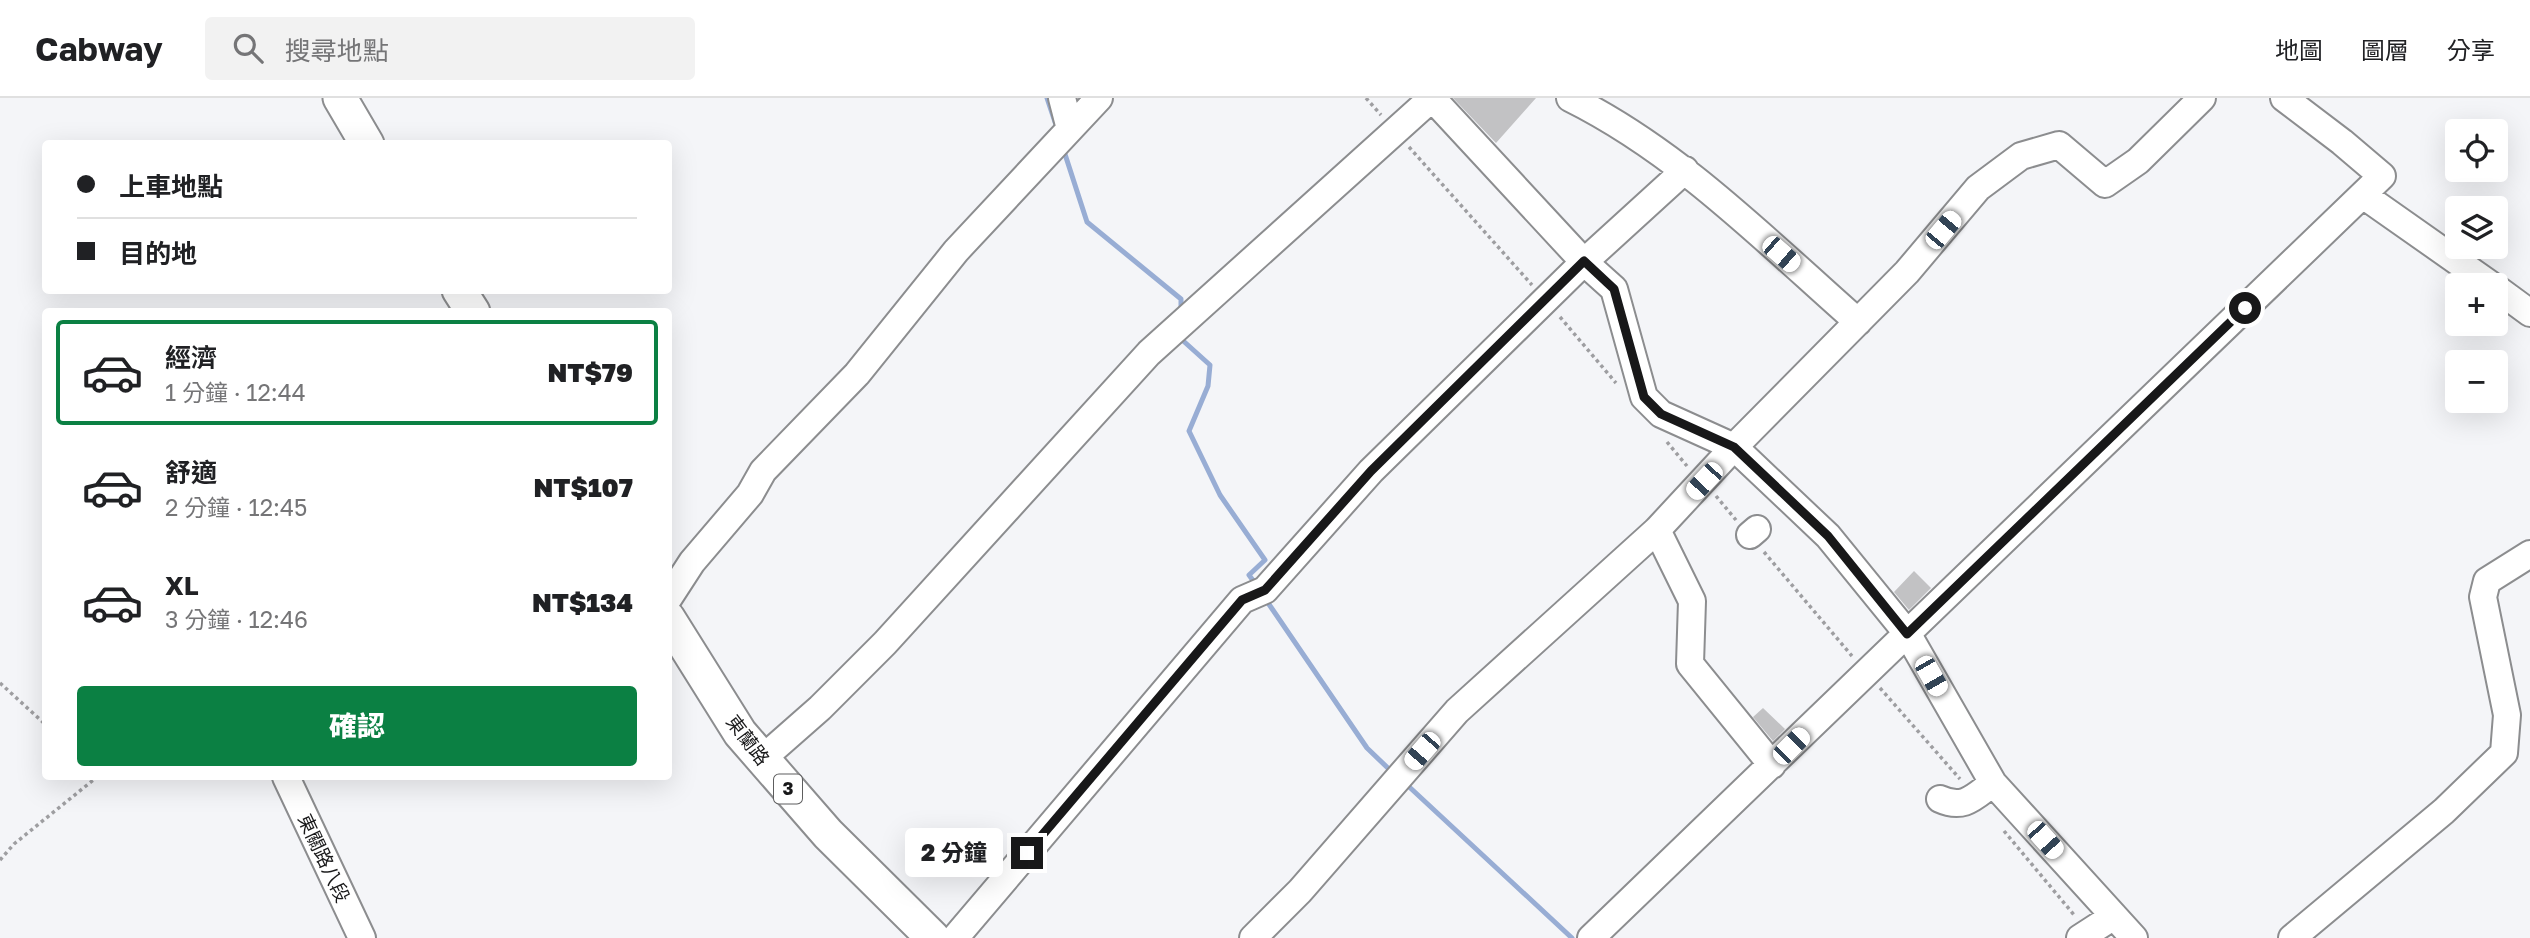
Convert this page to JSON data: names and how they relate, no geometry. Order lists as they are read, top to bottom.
{
  "streets": {
    "main road": ["東蘭路", "3"],
    "street": ["東關路八段"]
  },
  "page": {
    "header": "Cabway",
    "search": "搜尋地點",
    "nav": ["地圖", "圖層", "分享"],
    "map_buttons": ["+", "−"],
    "banner": ["上車地點", "目的地"],
    "list": [
      {
        "name": "經濟",
        "note": "1 分鐘 · 12:44",
        "value": "NT$79"
      },
      {
        "name": "舒適",
        "note": "2 分鐘 · 12:45",
        "value": "NT$107"
      },
      {
        "name": "XL",
        "note": "3 分鐘 · 12:46",
        "value": "NT$134"
      }
    ],
    "buttons": "確認",
    "bubble": "2 分鐘"
  }
}
